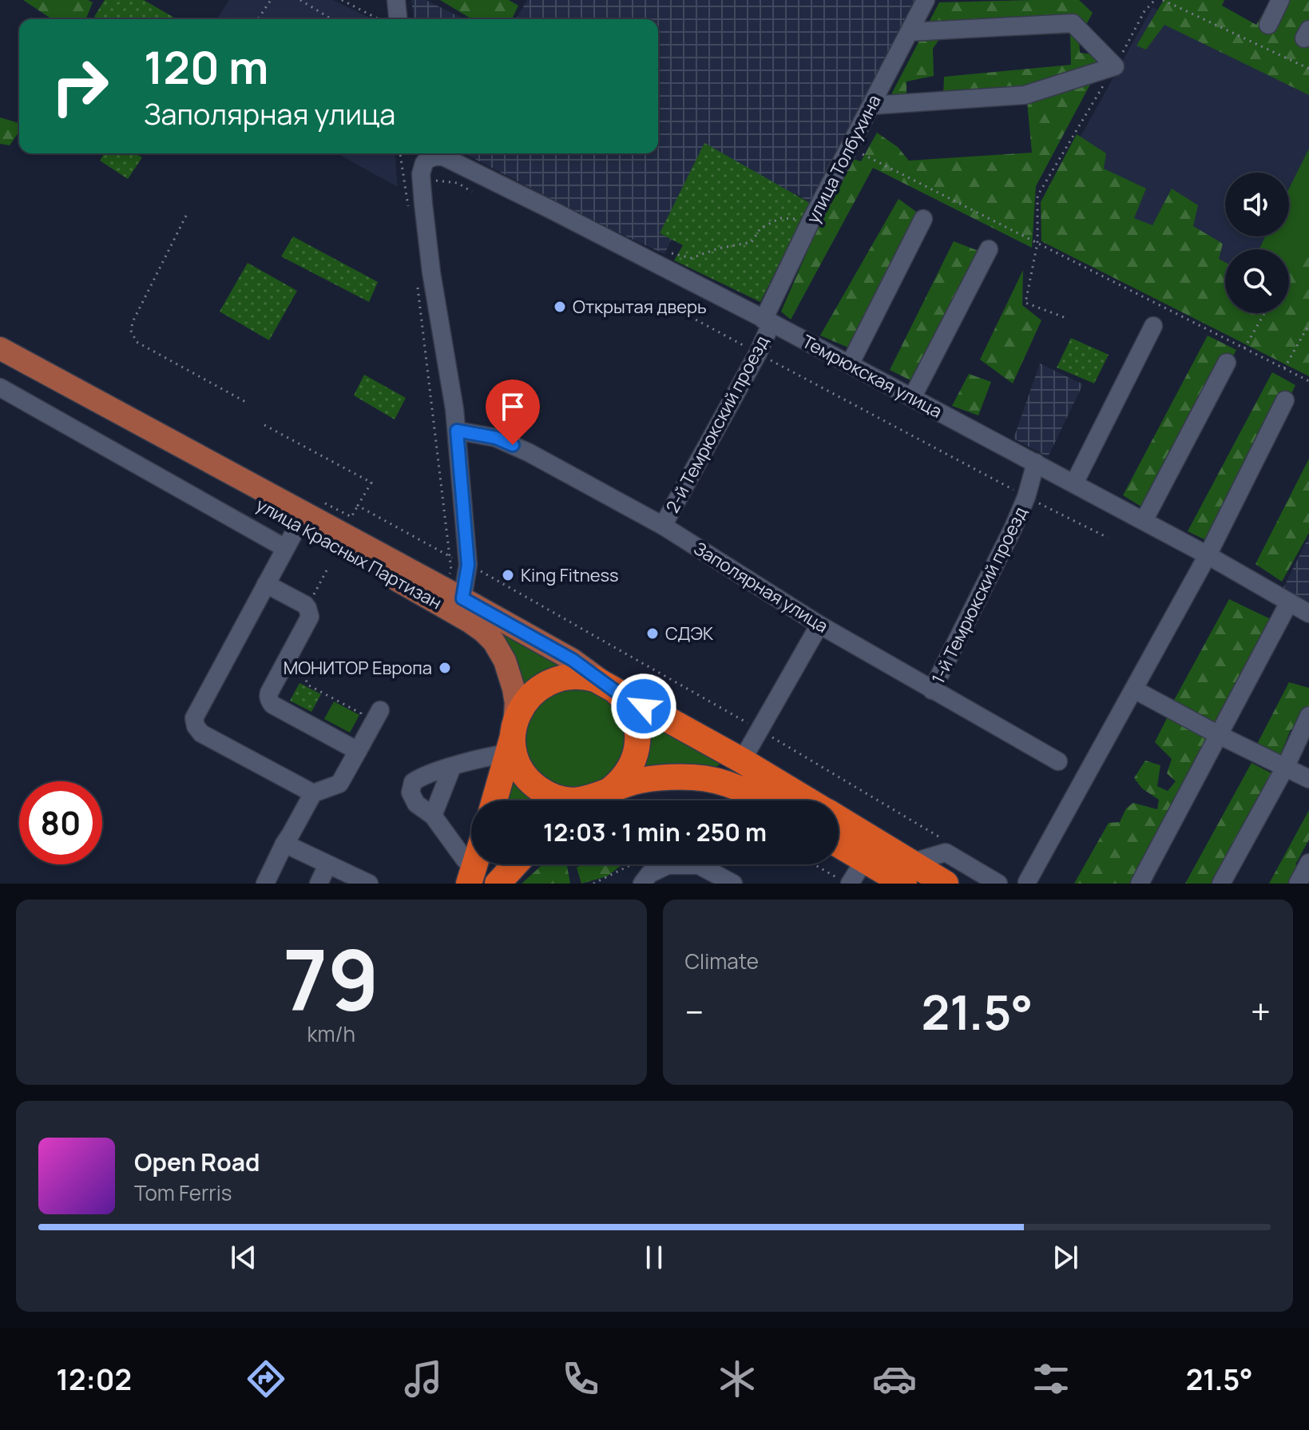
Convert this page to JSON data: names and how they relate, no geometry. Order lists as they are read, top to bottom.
{
  "streets": {
    "highway": ["улица Красных Партизан"],
    "street": [
      "улица Толбухина",
      "Темрюкская улица",
      "2-й Темрюкский проезд",
      "Заполярная улица",
      "1-й Темрюкский проезд"
    ]
  },
  "crossings": [
    ["улица Толбухина", "Темрюкская улица"],
    ["улица Толбухина", "2-й Темрюкский проезд"],
    ["Темрюкская улица", "2-й Темрюкский проезд"],
    ["Темрюкская улица", "1-й Темрюкский проезд"],
    ["2-й Темрюкский проезд", "Заполярная улица"],
    ["Заполярная улица", "1-й Темрюкский проезд"]
  ],
  "places": [
    "Открытая дверь",
    "King Fitness",
    "СДЭК",
    "МОНИТОР Европа"
  ],
  "page": {
    "turn": ["120 m", "Заполярная улица"],
    "limit": "80",
    "trip": "12:03 · 1 min · 250 m",
    "tile": [
      ["79", "km/h"],
      "Climate"
    ],
    "heat": ["−", "21.5°", "+"],
    "song": ["Open Road", "Tom Ferris"],
    "tabs": ["12:02", "21.5°"]
  }
}
